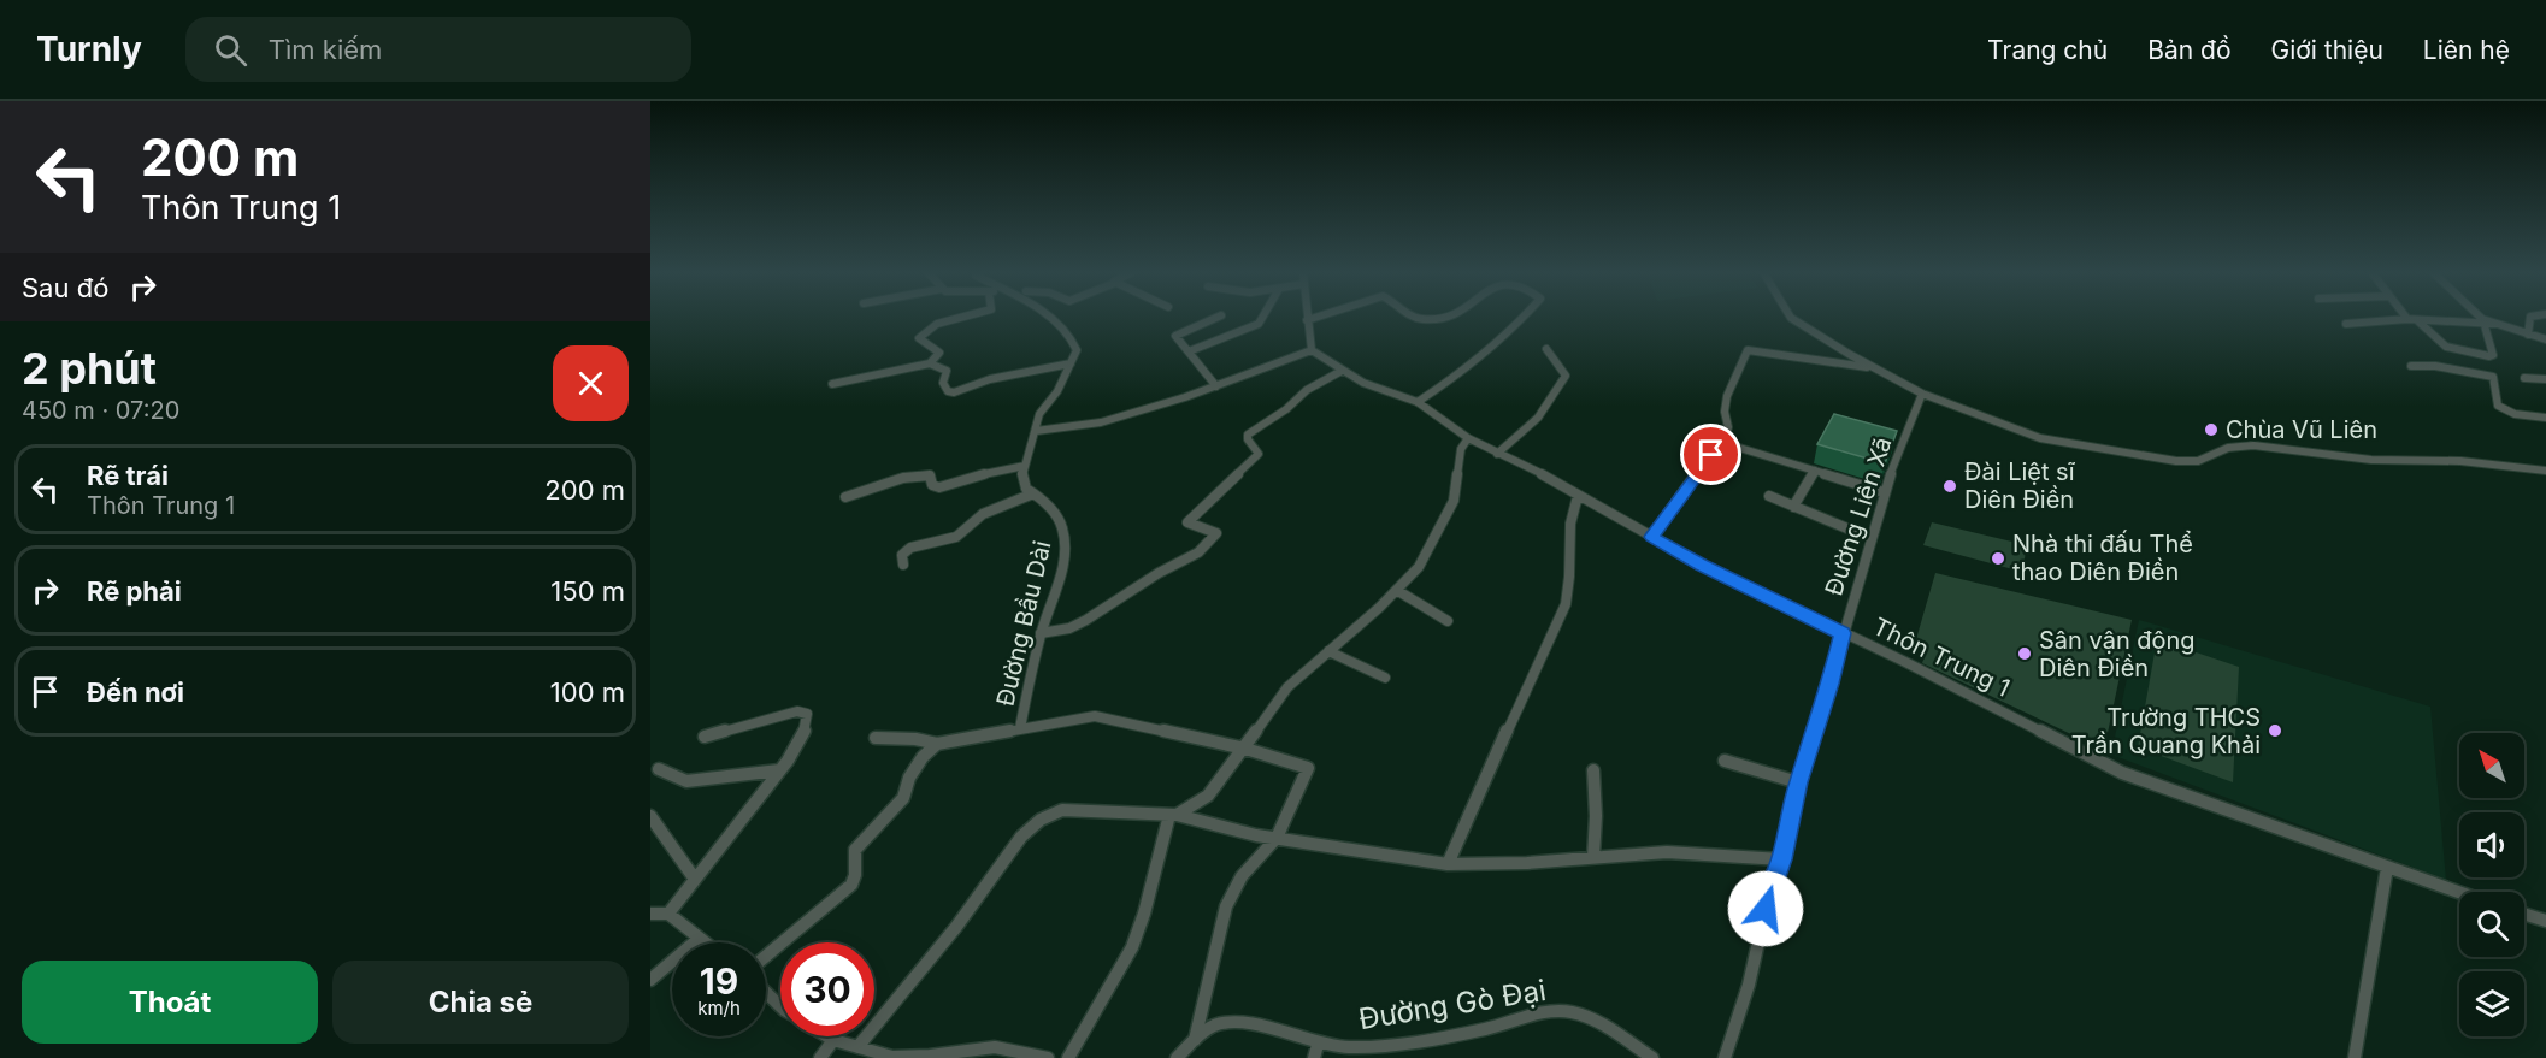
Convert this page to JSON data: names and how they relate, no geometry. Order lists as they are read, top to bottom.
{
  "streets": {
    "street": [
      "Đường Liên Xã",
      "Đường Bầu Dài",
      "Thôn Trung 1",
      "Đường Gò Đại"
    ]
  },
  "crossings": [
    ["Đường Liên Xã", "Thôn Trung 1"]
  ],
  "places": [
    "Chùa Vũ Liên",
    "Đài Liệt sĩ Diên Điền",
    "Nhà thi đấu Thể thao Diên Điền",
    "Sân vận động Diên Điền",
    "Trường THCS Trần Quang Khải"
  ],
  "north": "top left",
  "page": {
    "header": "Turnly",
    "search": "Tìm kiếm",
    "nav": [
      "Trang chủ",
      "Bản đồ",
      "Giới thiệu",
      "Liên hệ"
    ],
    "turn": ["200 m", "Thôn Trung 1"],
    "then": "Sau đó",
    "heading": ["2 phút", "450 m · 07:20"],
    "list": [
      {
        "name": "Rẽ trái",
        "note": "Thôn Trung 1",
        "value": "200 m"
      },
      {
        "name": "Rẽ phải",
        "value": "150 m"
      },
      {
        "name": "Đến nơi",
        "value": "100 m"
      }
    ],
    "speed": "19 km/h",
    "limit": "30",
    "buttons": ["Thoát", "Chia sẻ"]
  }
}
